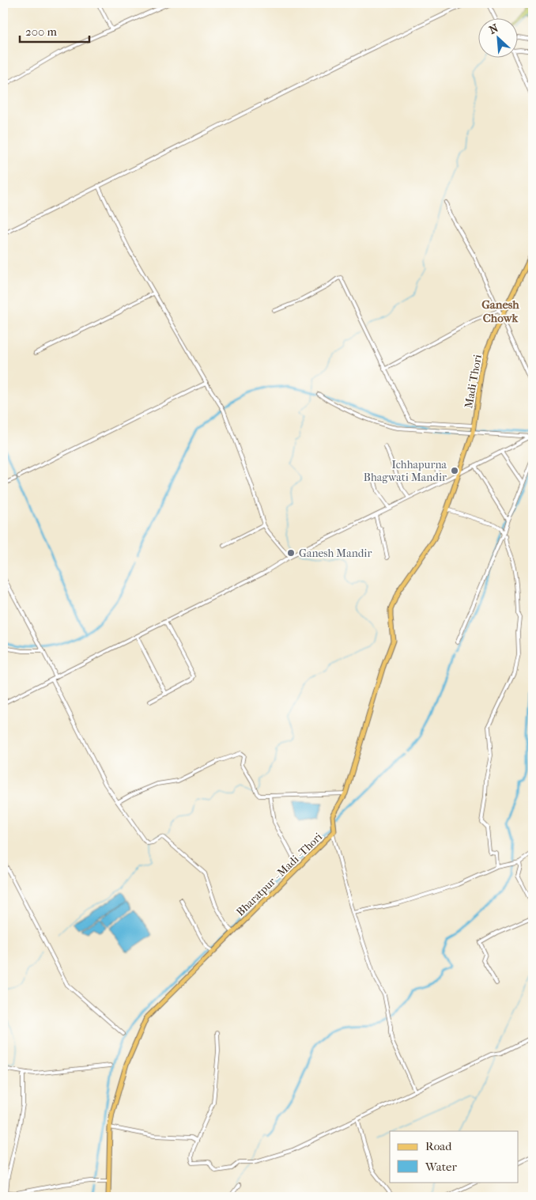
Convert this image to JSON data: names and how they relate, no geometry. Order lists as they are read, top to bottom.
{
  "streets": {
    "main road": ["Madi Thori", "Bharatpur - Madi -Thori"]
  },
  "crossings": [
    ["Madi Thori", "Bharatpur - Madi -Thori"]
  ],
  "districts": ["Ganesh Chowk"],
  "places": ["Ichhapurna Bhagwati Mandir", "Ganesh Mandir"],
  "legend": ["Road", "Water"],
  "scale_bar": "200 m",
  "north": "top left"
}
